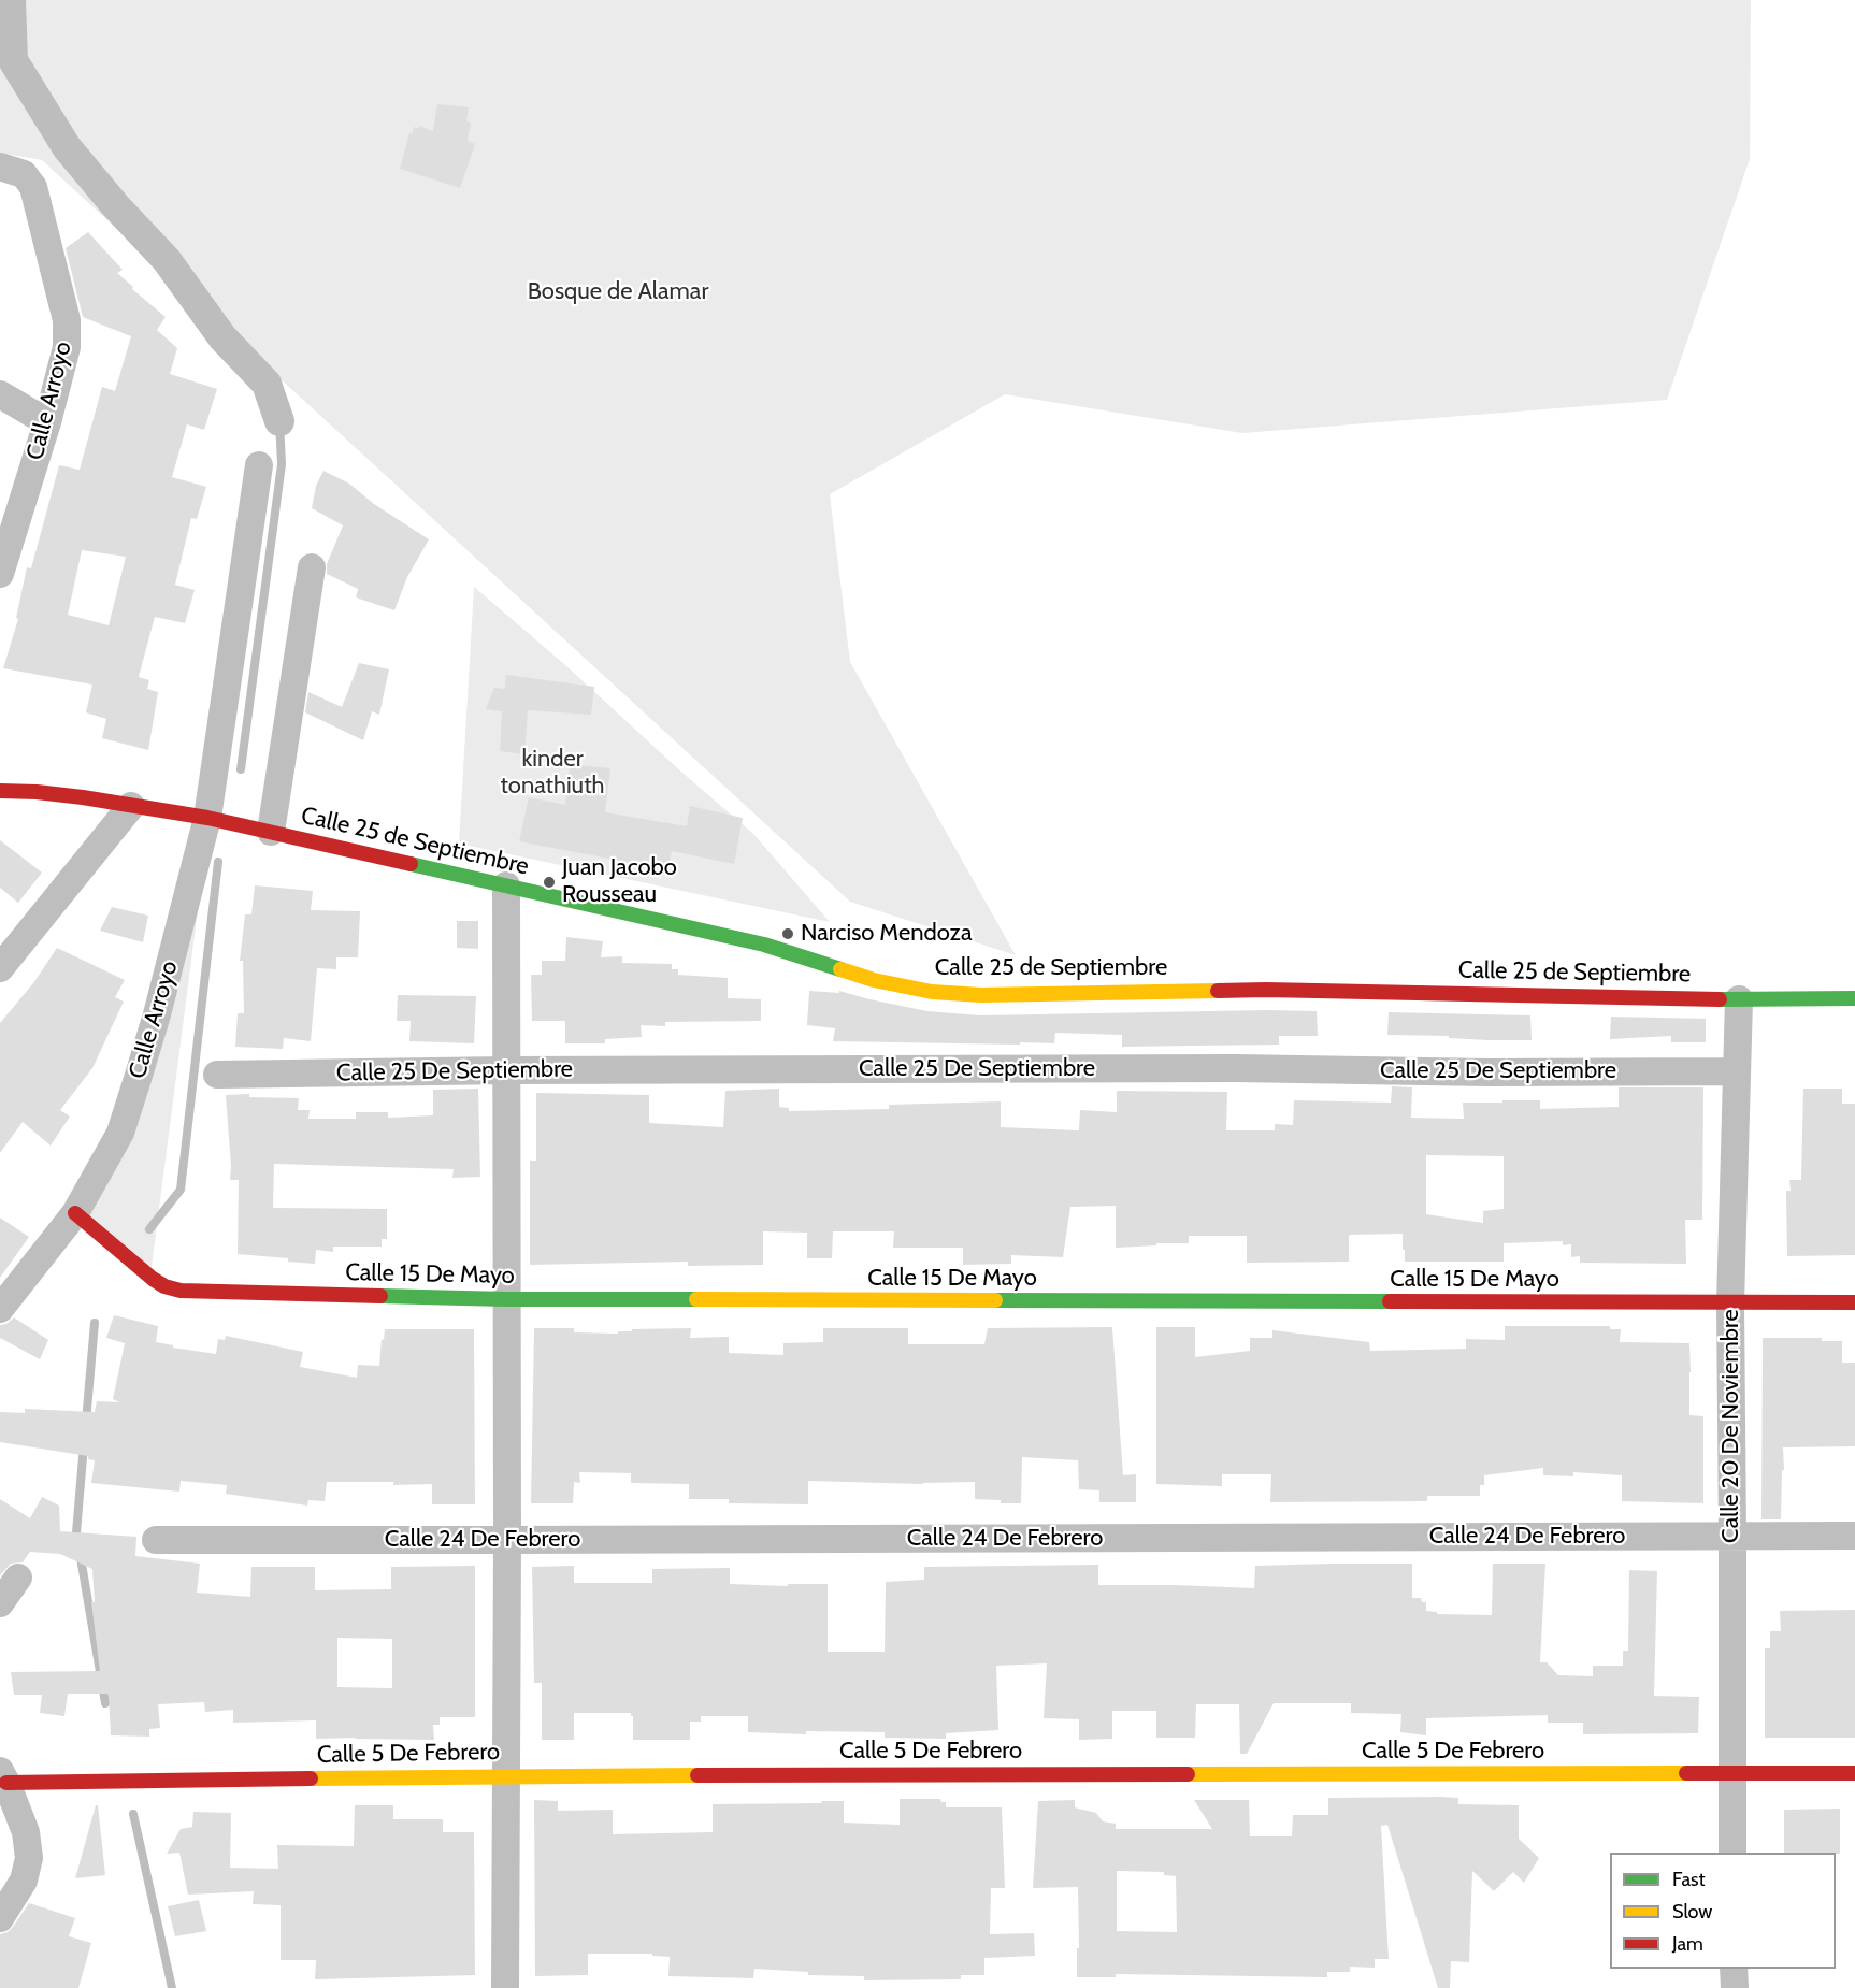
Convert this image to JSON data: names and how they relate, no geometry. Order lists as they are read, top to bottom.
{
  "streets": {
    "street": [
      "Calle Arroyo",
      "Calle 25 de Septiembre",
      "Calle 25 De Septiembre",
      "Calle 15 De Mayo",
      "Calle 20 De Noviembre",
      "Calle 24 De Febrero",
      "Calle 5 De Febrero"
    ]
  },
  "crossings": [
    ["Calle Arroyo", "Calle 25 de Septiembre"],
    ["Calle Arroyo", "Calle 15 De Mayo"],
    ["Calle 25 de Septiembre", "Calle 20 De Noviembre"],
    ["Calle 25 De Septiembre", "Calle 20 De Noviembre"],
    ["Calle 15 De Mayo", "Calle 20 De Noviembre"],
    ["Calle 20 De Noviembre", "Calle 24 De Febrero"],
    ["Calle 20 De Noviembre", "Calle 5 De Febrero"]
  ],
  "parks": ["Bosque de Alamar", "kinder tonathiuth"],
  "places": ["Juan Jacobo Rousseau", "Narciso Mendoza"],
  "legend": ["Fast", "Slow", "Jam"]
}
